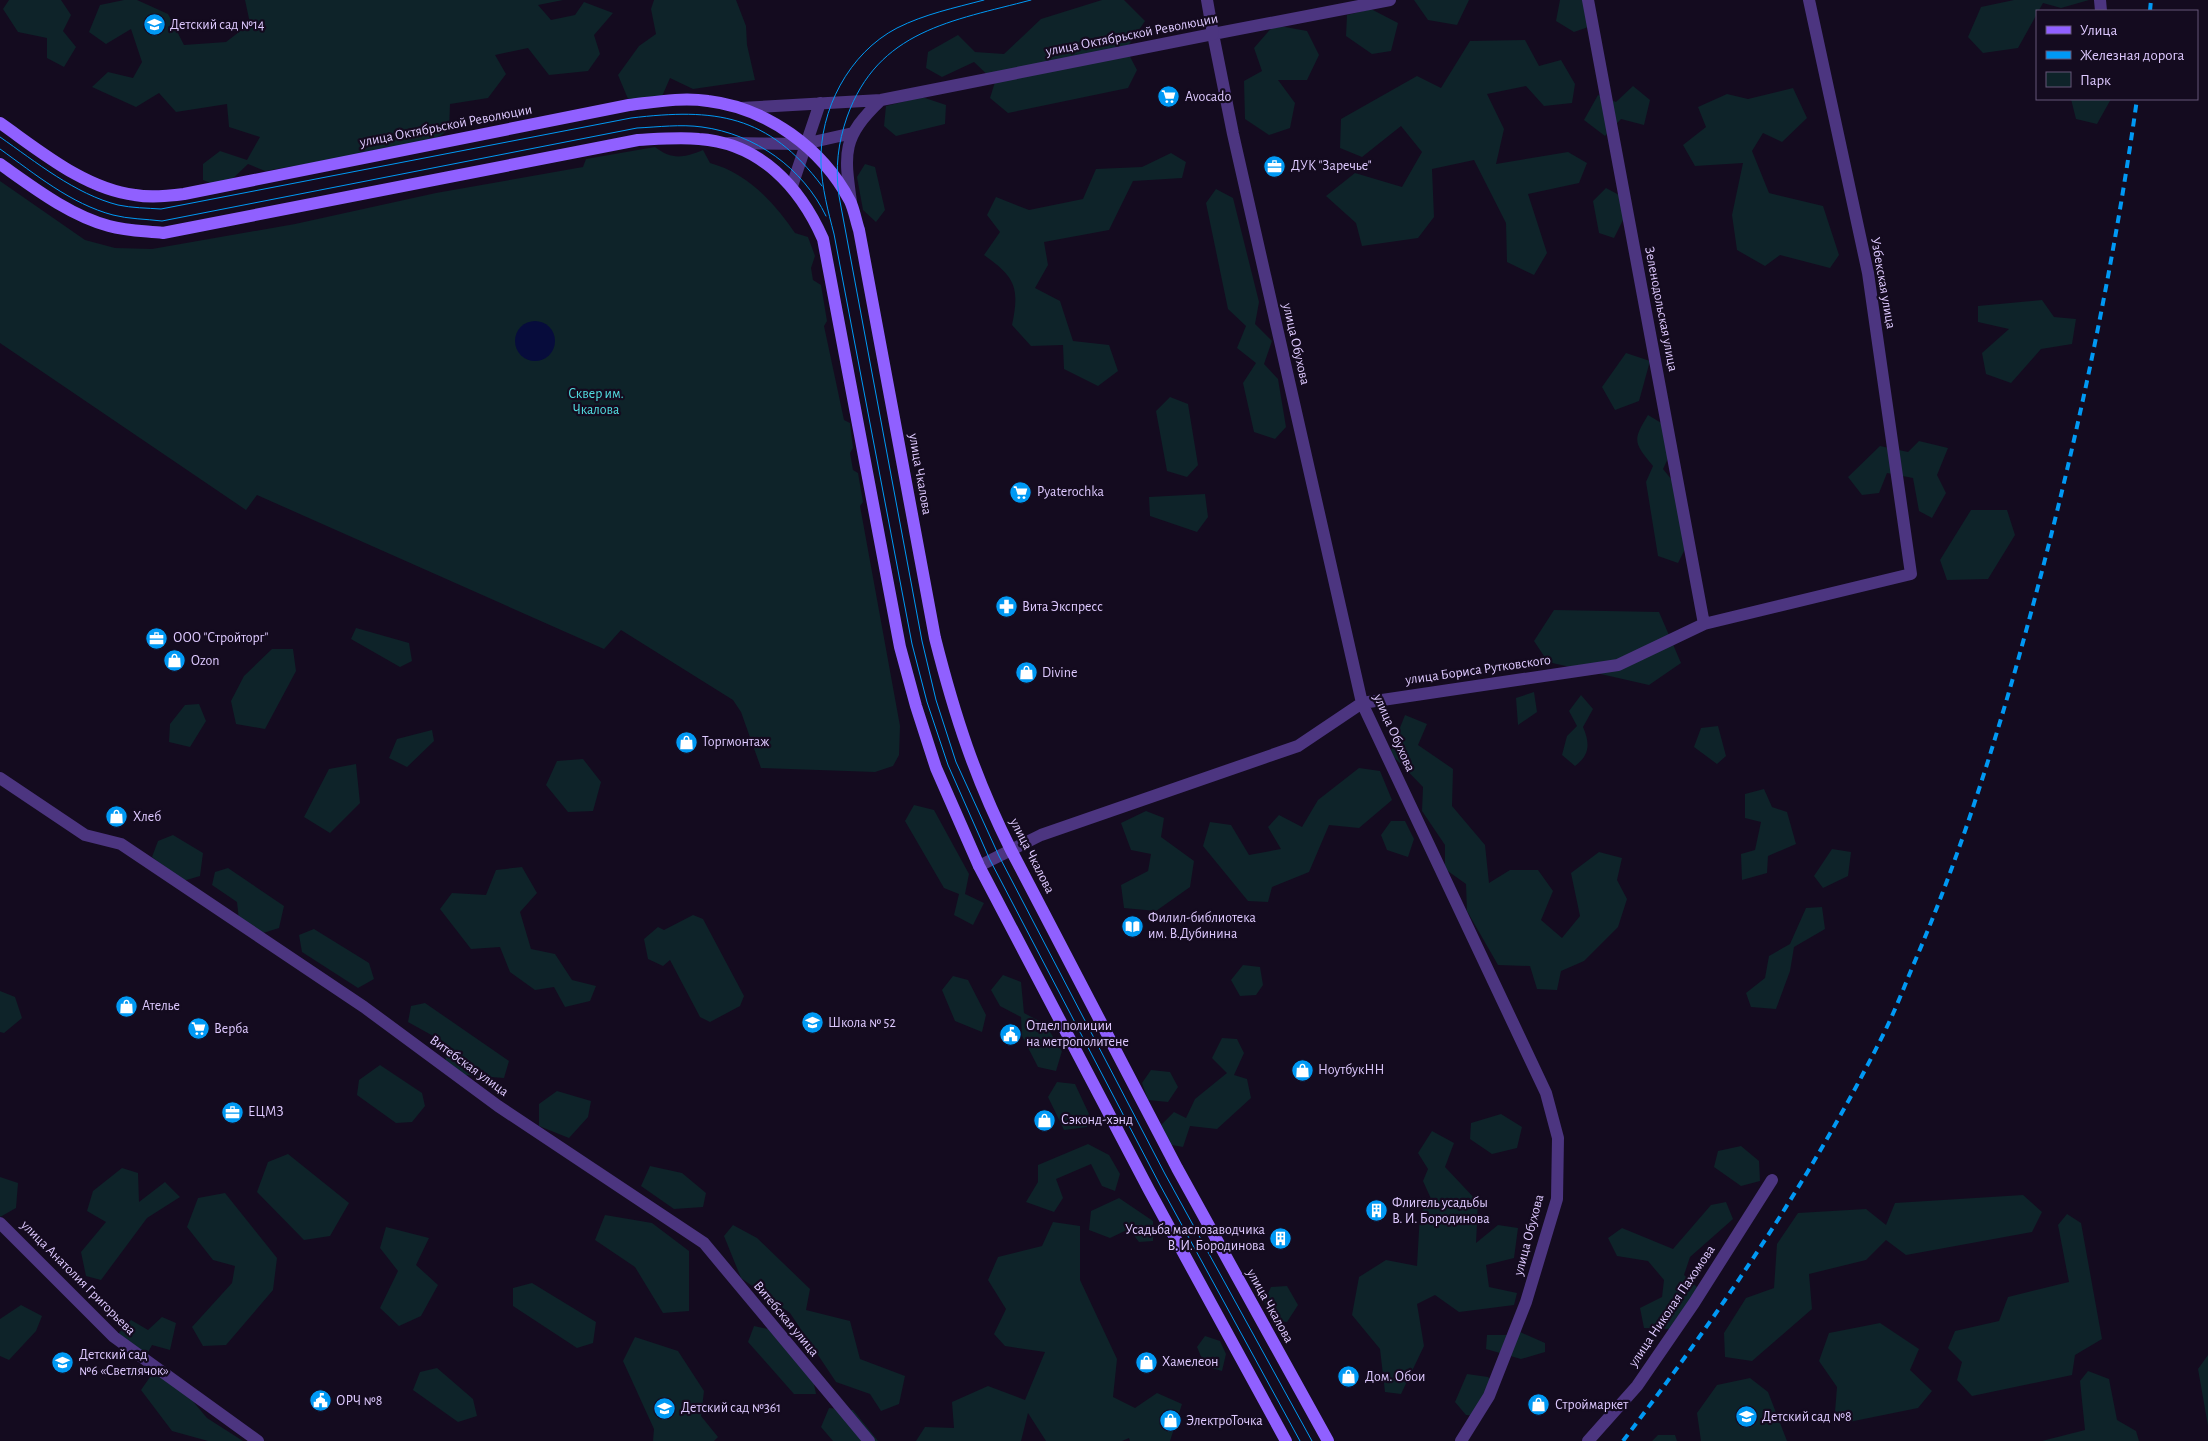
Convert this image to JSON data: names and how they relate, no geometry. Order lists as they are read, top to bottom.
{
  "streets": {
    "main road": ["улица Октябрьской Революции", "улица Чкалова"],
    "street": [
      "Узбекская улица",
      "Зеленодольская улица",
      "улица Обухова",
      "улица Бориса Рутковского",
      "Витебская улица",
      "улица Анатолия Григорьева",
      "улица Николая Пахомова"
    ]
  },
  "crossings": [
    ["улица Октябрьской Революции", "улица Обухова"],
    ["улица Октябрьской Революции", "улица Чкалова"],
    ["Узбекская улица", "улица Бориса Рутковского"],
    ["Зеленодольская улица", "улица Бориса Рутковского"],
    ["улица Обухова", "улица Бориса Рутковского"],
    ["улица Чкалова", "улица Бориса Рутковского"]
  ],
  "parks": ["Сквер им. Чкалова"],
  "places": {
    "school or university": [
      "Детский сад №14",
      "Школа № 52",
      "Детский сад №6 «Светлячок»",
      "Детский сад №361",
      "Детский сад №8"
    ],
    "supermarket": ["Avocado", "Pyaterochka", "Верба"],
    "office": ["ДУК \"Заречье\"", "ООО \"Стройторг\"", "ЕЦМЗ"],
    "pharmacy": ["Вита Экспресс"],
    "shop": [
      "Ozon",
      "Divine",
      "Торгмонтаж",
      "Хлеб",
      "Ателье",
      "НоутбукНН",
      "Сэконд-хэнд",
      "Хамелеон",
      "Дом. Обои",
      "Строймаркет",
      "ЭлектроТочка"
    ],
    "library": ["Филил-библиотека им. В.Дубинина"],
    "public building": ["Отдел полиции на метрополитене", "ОРЧ №8"],
    "building": ["Флигель усадьбы В. И. Бородинова", "Усадьба маслозаводчика В. И. Бородинова"]
  },
  "legend": ["Улица", "Железная дорога", "Парк"]
}
